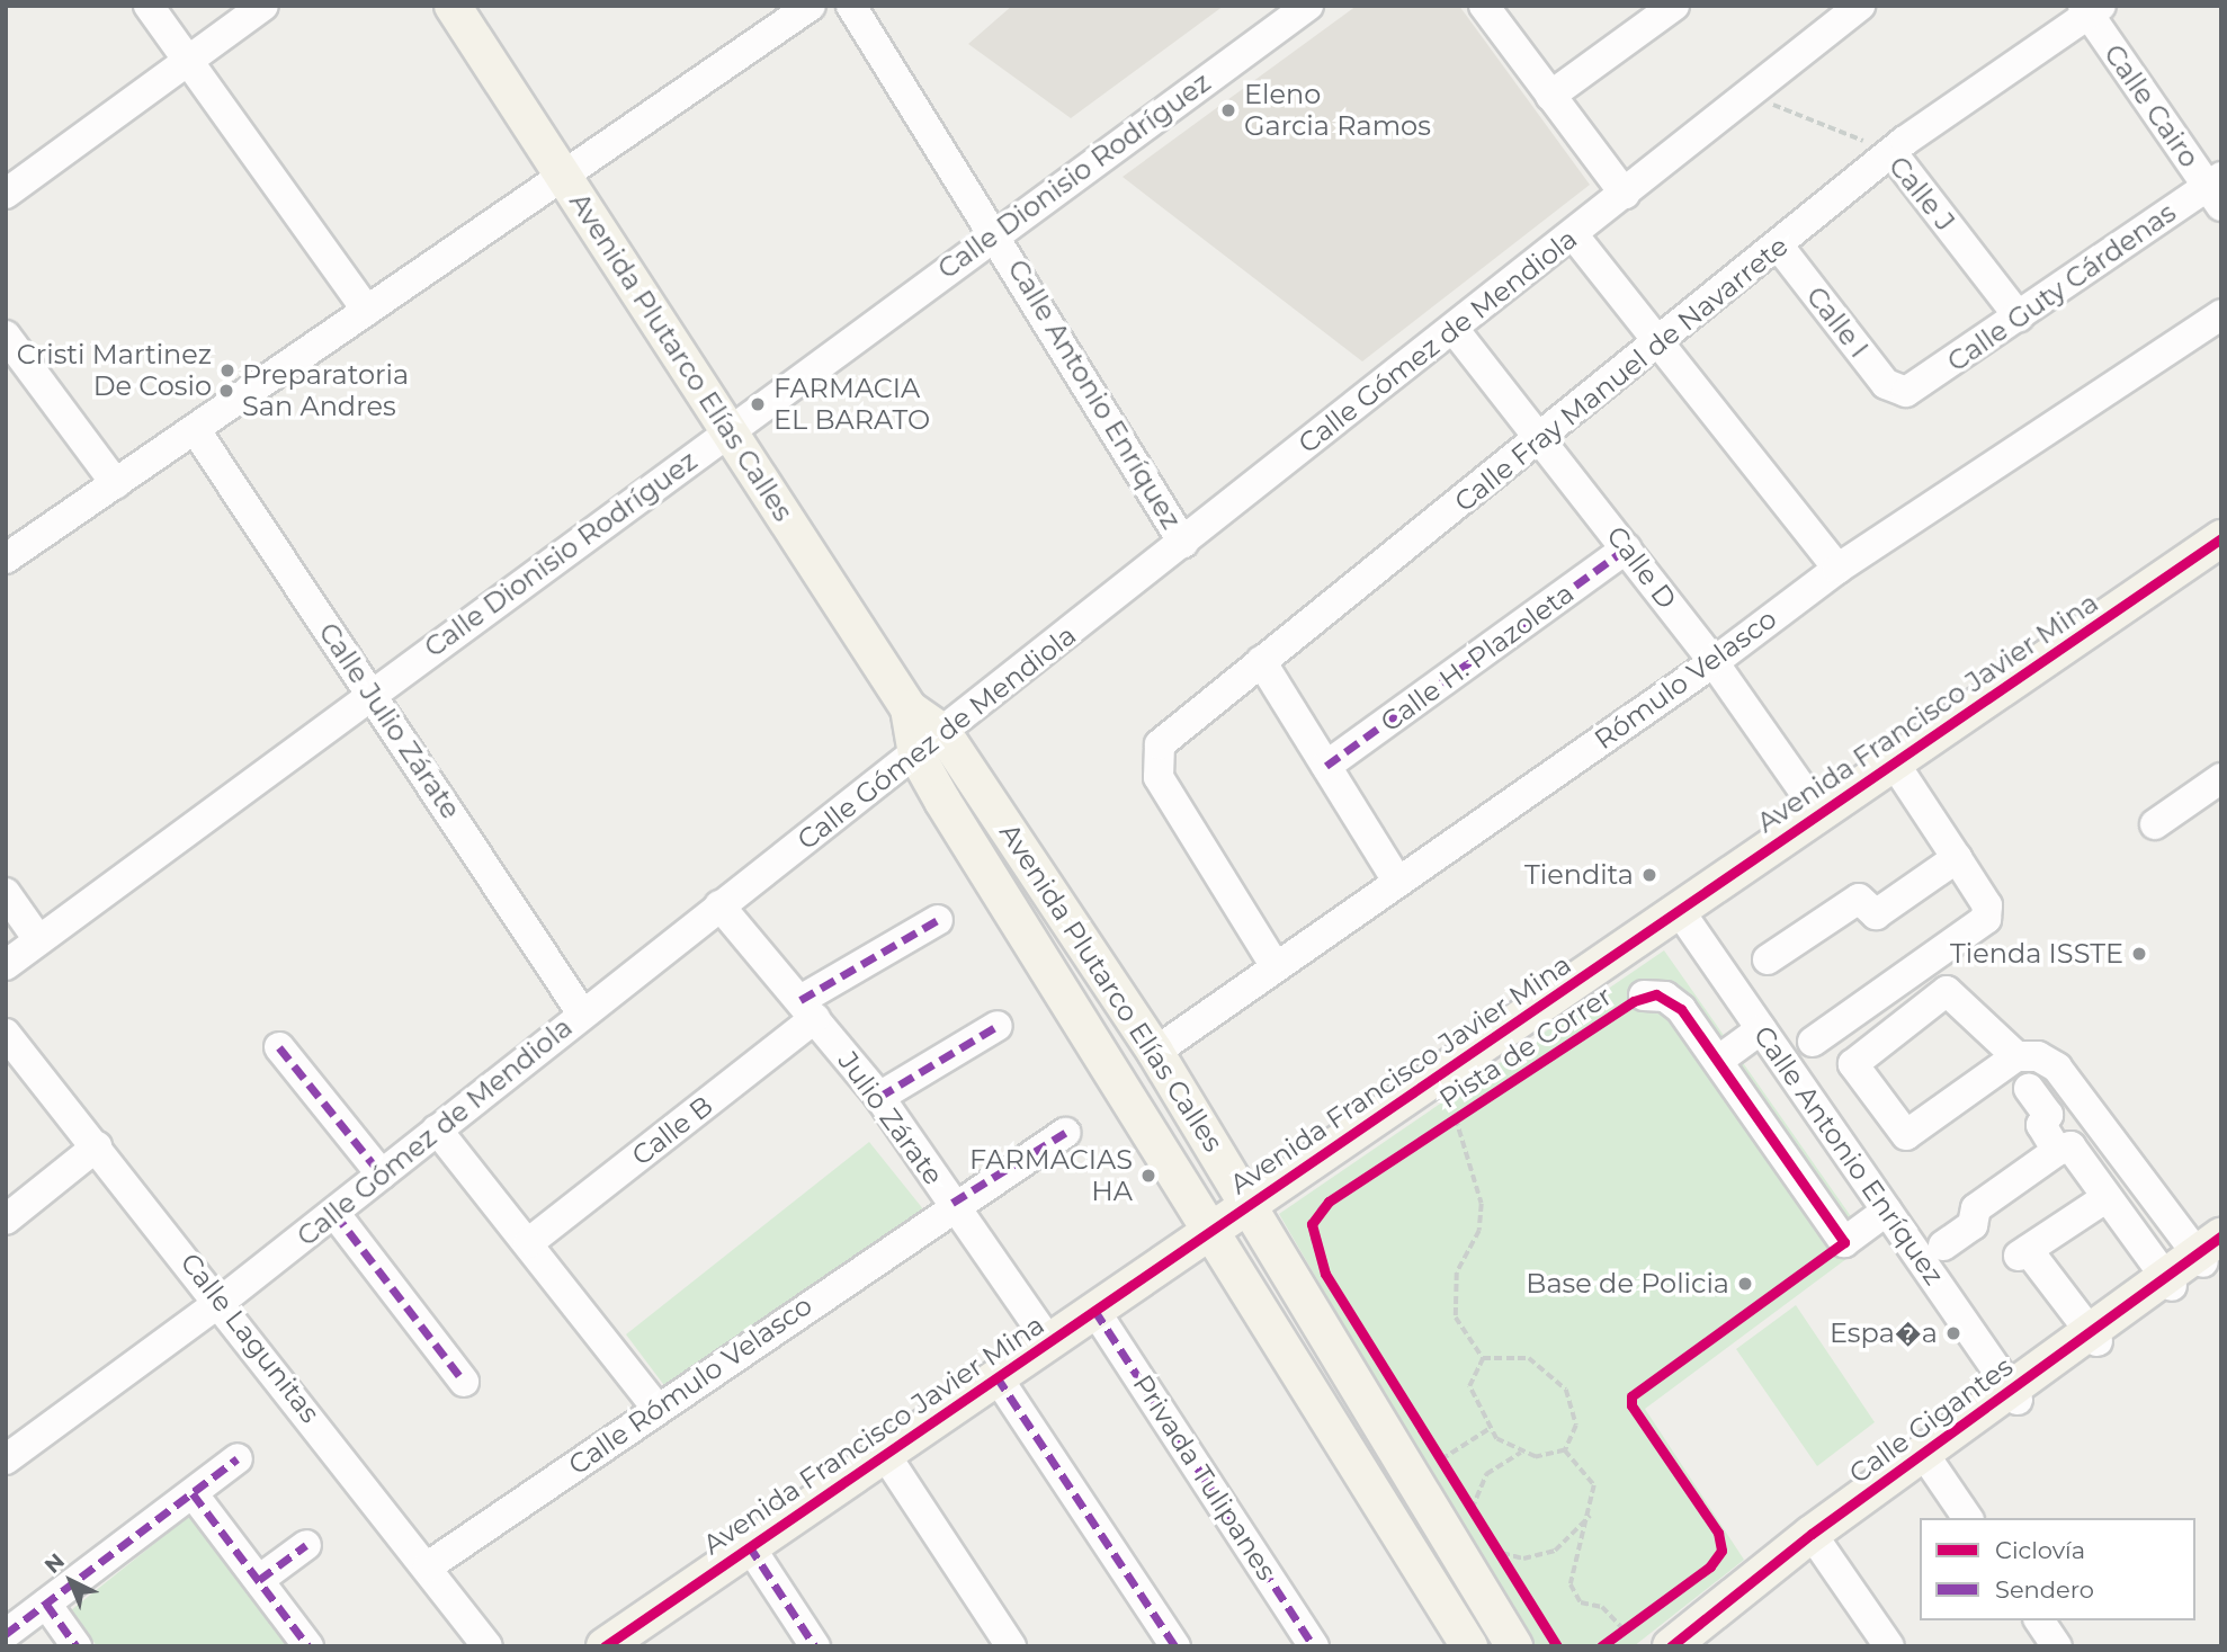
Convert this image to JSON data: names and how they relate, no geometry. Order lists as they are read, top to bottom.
{
  "streets": {
    "main road": ["Avenida Plutarco Elías Calles", "Avenida Francisco Javier Mina", "Calle Gigantes"],
    "street": [
      "Calle Cairo",
      "Calle Dionisio Rodríguez",
      "Calle J",
      "Calle Guty Cárdenas",
      "Calle I",
      "Calle Gómez de Mendiola",
      "Calle Fray Manuel de Navarrete",
      "Calle Antonio Enríquez",
      "Calle D",
      "Calle H. Plazoleta",
      "Rómulo Velasco",
      "Calle Julio Zárate",
      "Pista de Correr",
      "Julio Zárate",
      "Calle B",
      "Calle Lagunitas",
      "Calle Rómulo Velasco",
      "Privada Tulipanes"
    ]
  },
  "crossings": [
    ["Calle Cairo", "Calle Guty Cárdenas"],
    ["Calle Cairo", "Calle Fray Manuel de Navarrete"],
    ["Calle Dionisio Rodríguez", "Avenida Plutarco Elías Calles"],
    ["Calle Dionisio Rodríguez", "Calle Antonio Enríquez"],
    ["Calle Dionisio Rodríguez", "Calle Julio Zárate"],
    ["Calle J", "Calle Guty Cárdenas"],
    ["Calle J", "Calle Gómez de Mendiola"],
    ["Calle J", "Calle Fray Manuel de Navarrete"],
    ["Calle Guty Cárdenas", "Calle I"],
    ["Calle I", "Calle Fray Manuel de Navarrete"],
    ["Calle Gómez de Mendiola", "Avenida Plutarco Elías Calles"],
    ["Calle Gómez de Mendiola", "Calle Antonio Enríquez"],
    ["Calle Gómez de Mendiola", "Calle D"],
    ["Calle Gómez de Mendiola", "Calle Julio Zárate"],
    ["Calle Gómez de Mendiola", "Julio Zárate"],
    ["Calle Gómez de Mendiola", "Calle Lagunitas"],
    ["Avenida Plutarco Elías Calles", "Rómulo Velasco"],
    ["Avenida Plutarco Elías Calles", "Avenida Francisco Javier Mina"],
    ["Calle Fray Manuel de Navarrete", "Calle D"],
    ["Calle Fray Manuel de Navarrete", "Rómulo Velasco"],
    ["Calle Antonio Enríquez", "Avenida Francisco Javier Mina"],
    ["Calle Antonio Enríquez", "Calle Gigantes"],
    ["Calle D", "Calle H. Plazoleta"],
    ["Calle D", "Rómulo Velasco"],
    ["Calle D", "Avenida Francisco Javier Mina"],
    ["Avenida Francisco Javier Mina", "Julio Zárate"],
    ["Avenida Francisco Javier Mina", "Privada Tulipanes"],
    ["Julio Zárate", "Calle B"],
    ["Julio Zárate", "Calle Rómulo Velasco"],
    ["Calle Lagunitas", "Calle Rómulo Velasco"]
  ],
  "places": [
    "Eleno Garcia Ramos",
    "Cristi Martinez De Cosio",
    "Preparatoria San Andres",
    "FARMACIA EL BARATO",
    "Tiendita",
    "Tienda ISSTE",
    "FARMACIAS HA",
    "Base de Policia",
    "Espa�a"
  ],
  "legend": ["Ciclovía", "Sendero"],
  "north": "top left"
}
